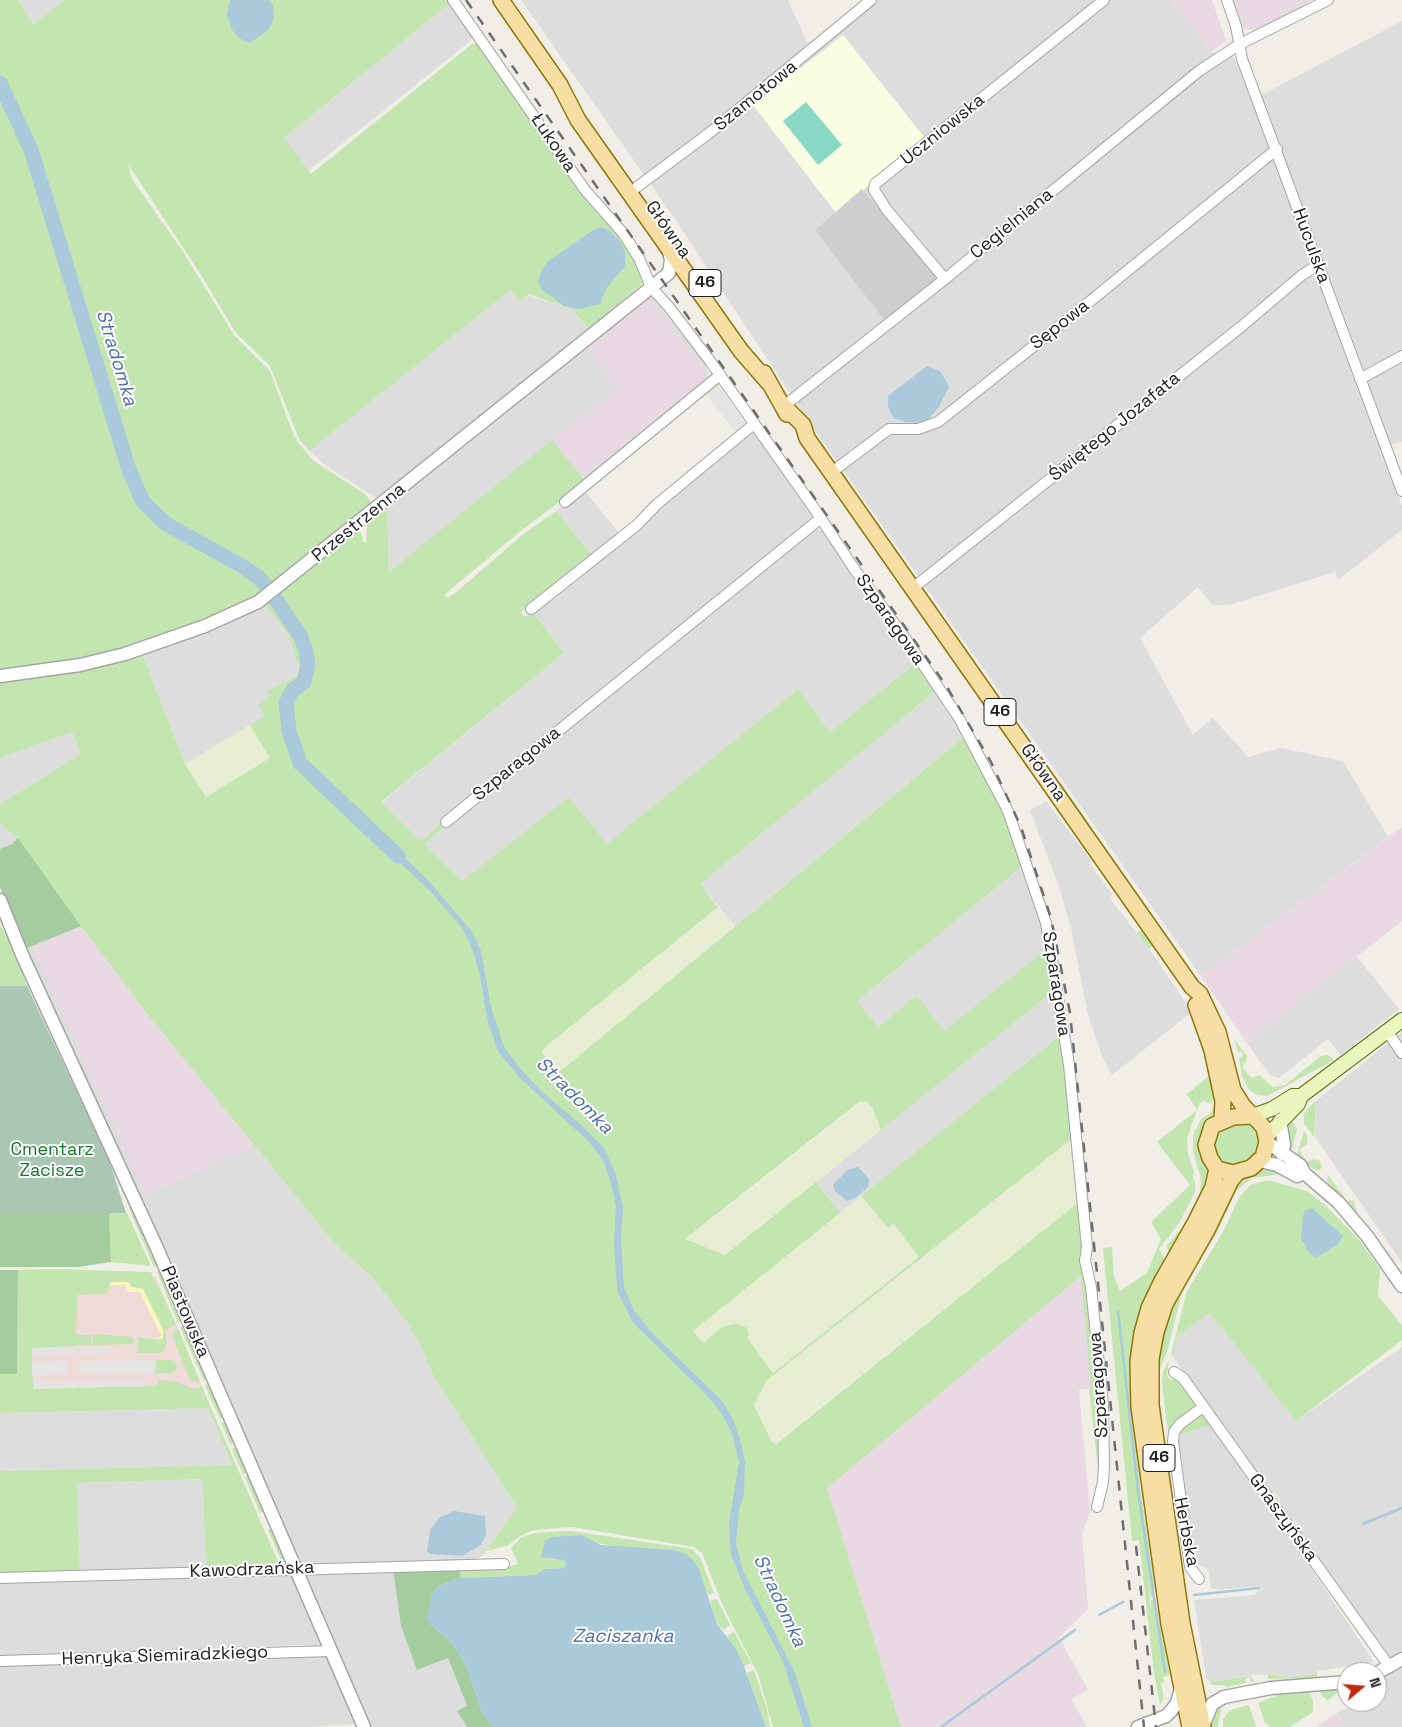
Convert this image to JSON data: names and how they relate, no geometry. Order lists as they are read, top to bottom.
{
  "streets": {
    "main road": ["Główna", "46"],
    "street": [
      "Szamotowa",
      "Uczniowska",
      "Łukowa",
      "Cegielniana",
      "Huculska",
      "Sępowa",
      "Świętego Jozafata",
      "Przestrzenna",
      "Szparagowa",
      "Piastowska",
      "Gnaszyńska",
      "Herbska",
      "Kawodrzańska",
      "Henryka Siemiradzkiego"
    ]
  },
  "crossings": [
    ["Szamotowa", "Główna"],
    ["Uczniowska", "Cegielniana"],
    ["Łukowa", "Przestrzenna"],
    ["Łukowa", "Szparagowa"],
    ["Cegielniana", "Główna"],
    ["Cegielniana", "Huculska"],
    ["Główna", "46"],
    ["Główna", "Sępowa"],
    ["Główna", "Świętego Jozafata"],
    ["Huculska", "Sępowa"],
    ["Huculska", "Świętego Jozafata"],
    ["Przestrzenna", "Szparagowa"],
    ["Piastowska", "Kawodrzańska"],
    ["Piastowska", "Henryka Siemiradzkiego"],
    ["Gnaszyńska", "Herbska"]
  ],
  "water": ["Stradomka", "Zaciszanka"],
  "parks": ["Cmentarz Zacisze"],
  "north": "right"
}
